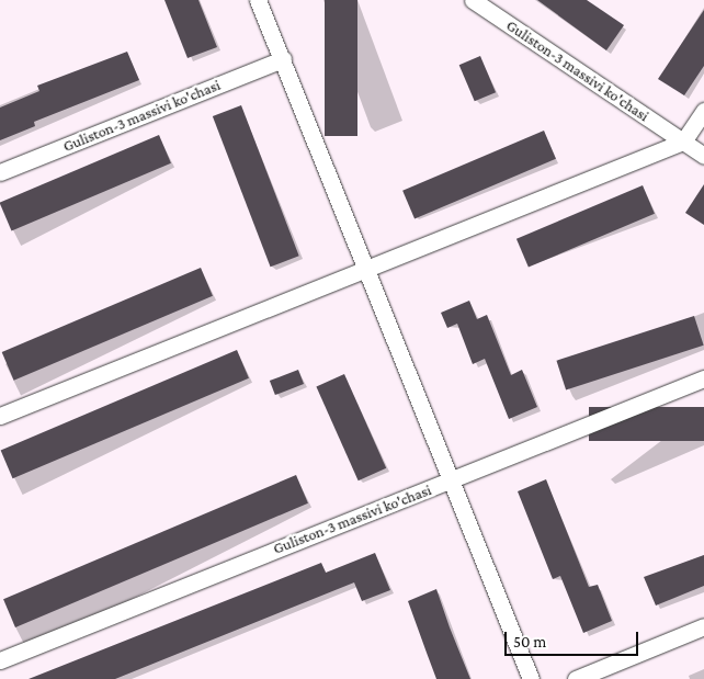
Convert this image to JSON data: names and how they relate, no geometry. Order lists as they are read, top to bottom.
{
  "streets": {
    "street": ["Guliston-3 massivi ko'chasi"]
  },
  "scale_bar": "50 m"
}
